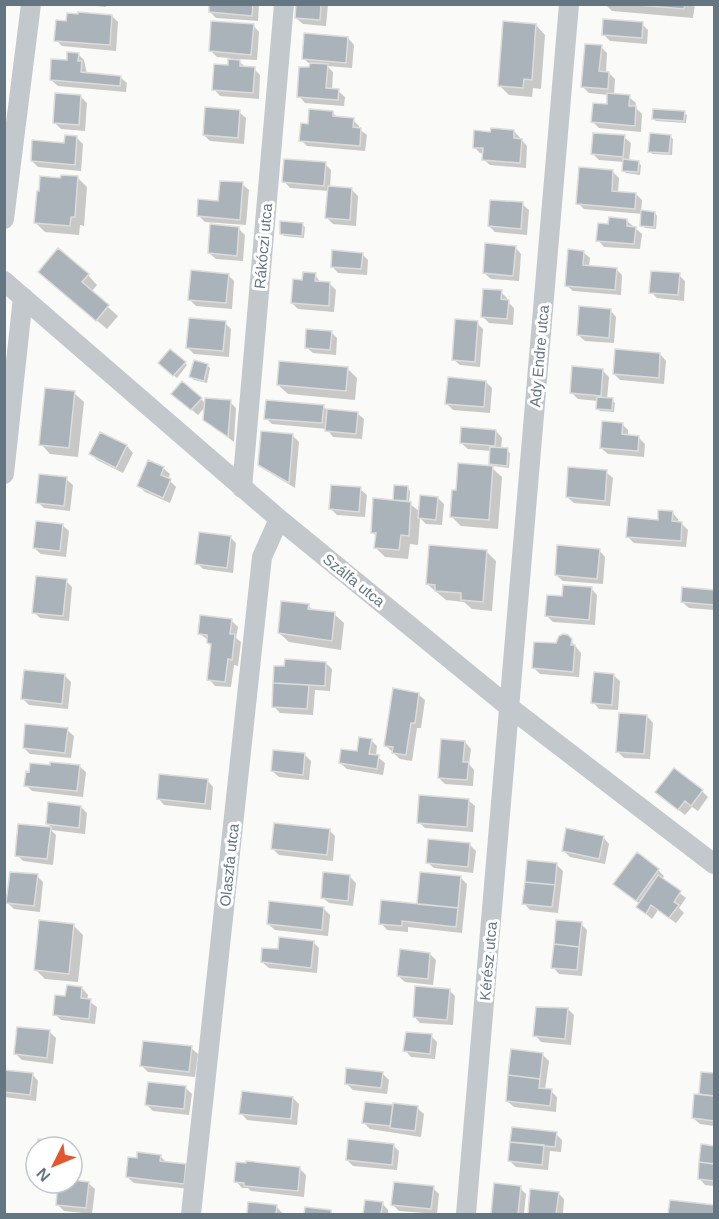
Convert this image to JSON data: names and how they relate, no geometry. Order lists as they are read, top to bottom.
{
  "streets": {
    "street": [
      "Rákóczi utca",
      "Ady Endre utca",
      "Szálfa utca",
      "Olaszfa utca",
      "Kérész utca"
    ]
  },
  "crossings": [
    ["Rákóczi utca", "Szálfa utca"],
    ["Ady Endre utca", "Szálfa utca"],
    ["Ady Endre utca", "Kérész utca"],
    ["Szálfa utca", "Olaszfa utca"],
    ["Szálfa utca", "Kérész utca"]
  ],
  "north": "bottom left"
}
